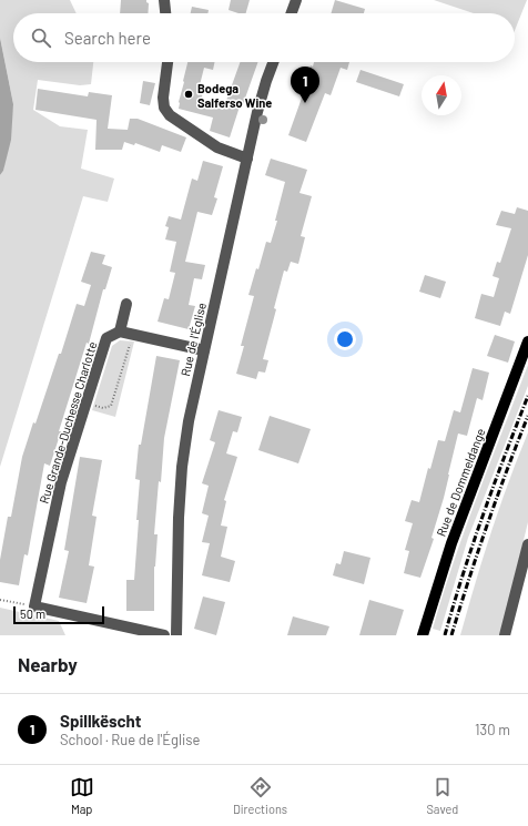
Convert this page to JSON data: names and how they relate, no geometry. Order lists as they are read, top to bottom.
{
  "streets": {
    "main road": ["Rue de Dommeldange"],
    "street": ["Rue de l'Église", "Rue Grande-Duchesse Charlotte"]
  },
  "places": ["Bodega Salferso Wine"],
  "scale_bar": "50 m",
  "north": "top",
  "page": {
    "search": "Search here",
    "pins": "1",
    "scale": "50 m",
    "heading": "Nearby",
    "list": [
      {
        "mark": "1",
        "name": "Spillkëscht",
        "note": "School · Rue de l'Église",
        "value": "130 m"
      }
    ],
    "nav": ["Map", "Directions", "Saved"]
  }
}
